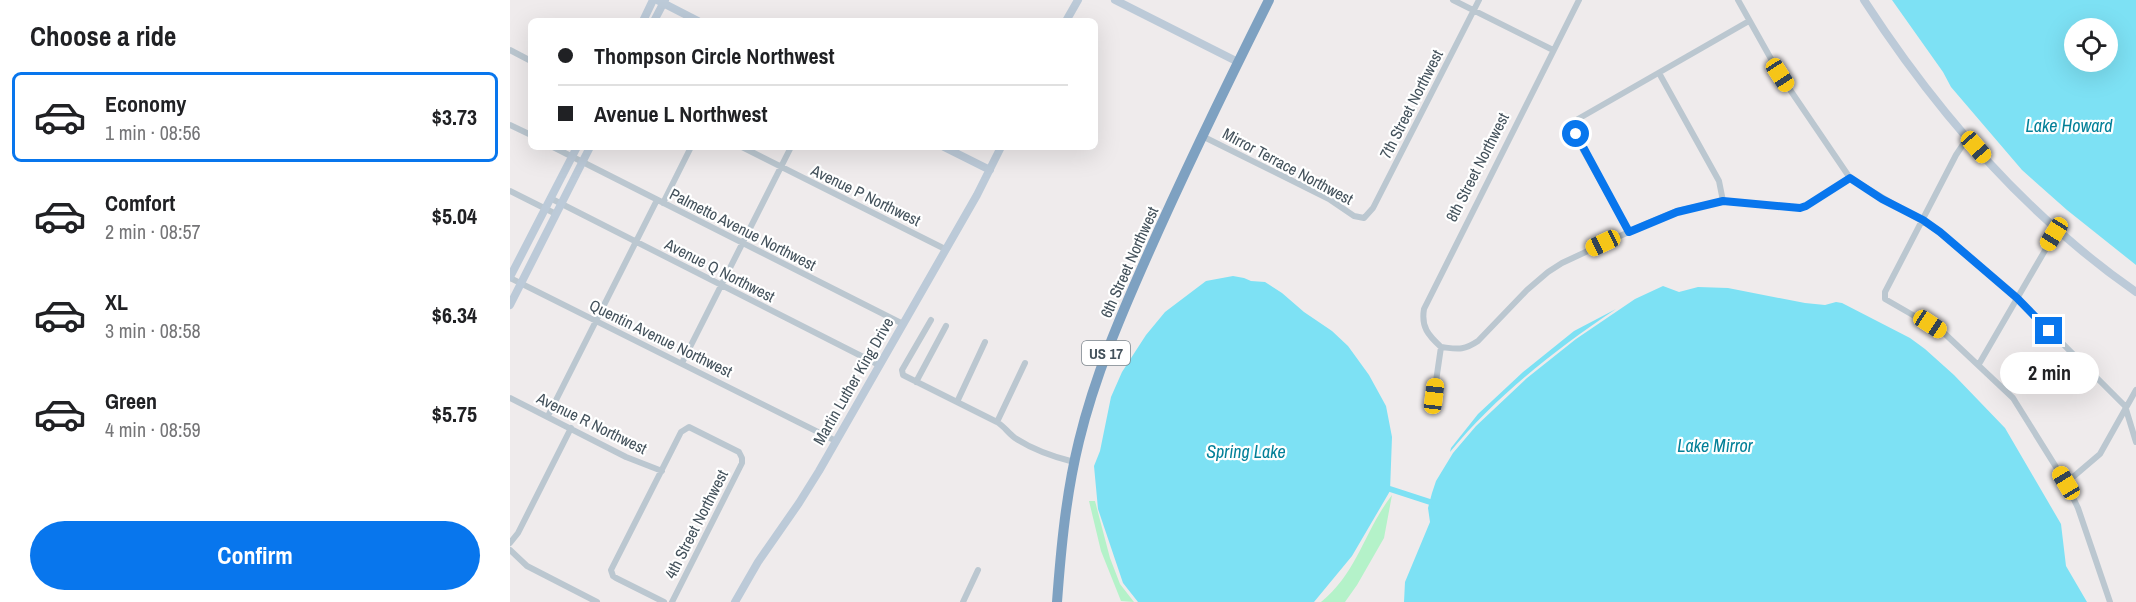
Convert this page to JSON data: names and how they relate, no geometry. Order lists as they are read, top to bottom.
{
  "streets": {
    "highway": ["6th Street Northwest", "US 17"],
    "street": [
      "7th Street Northwest",
      "Mirror Terrace Northwest",
      "8th Street Northwest",
      "Avenue P Northwest",
      "Palmetto Avenue Northwest",
      "Avenue Q Northwest",
      "Quentin Avenue Northwest",
      "Martin Luther King Drive",
      "Avenue R Northwest",
      "4th Street Northwest"
    ]
  },
  "crossings": [
    ["7th Street Northwest", "Mirror Terrace Northwest"],
    ["Mirror Terrace Northwest", "6th Street Northwest"],
    ["Avenue P Northwest", "Martin Luther King Drive"],
    ["Palmetto Avenue Northwest", "Martin Luther King Drive"],
    ["Avenue Q Northwest", "Martin Luther King Drive"],
    ["Quentin Avenue Northwest", "Martin Luther King Drive"],
    ["Avenue R Northwest", "4th Street Northwest"]
  ],
  "water": ["Lake Howard", "Lake Mirror", "Spring Lake"],
  "page": {
    "heading": "Choose a ride",
    "banner": ["Thompson Circle Northwest", "Avenue L Northwest"],
    "list": [
      {
        "name": "Economy",
        "note": "1 min · 08:56",
        "value": "$3.73"
      },
      {
        "name": "Comfort",
        "note": "2 min · 08:57",
        "value": "$5.04"
      },
      {
        "name": "XL",
        "note": "3 min · 08:58",
        "value": "$6.34"
      },
      {
        "name": "Green",
        "note": "4 min · 08:59",
        "value": "$5.75"
      }
    ],
    "bubble": "2 min",
    "buttons": "Confirm"
  }
}
